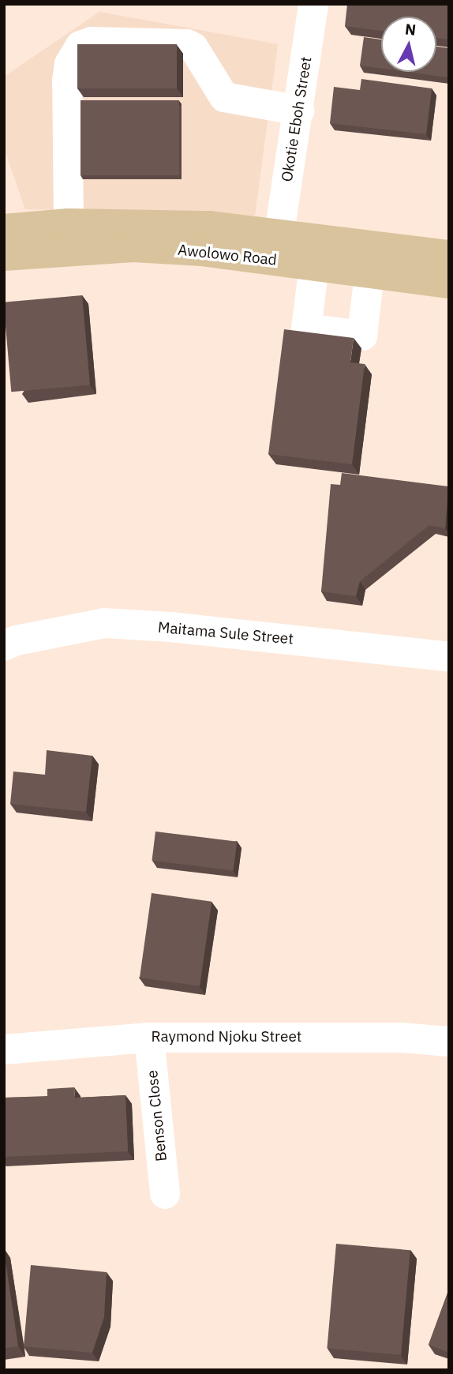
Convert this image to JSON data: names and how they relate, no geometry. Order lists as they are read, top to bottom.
{
  "streets": {
    "main road": ["Awolowo Road"],
    "street": [
      "Okotie Eboh Street",
      "Maitama Sule Street",
      "Raymond Njoku Street",
      "Benson Close"
    ]
  },
  "crossings": [
    ["Okotie Eboh Street", "Awolowo Road"],
    ["Raymond Njoku Street", "Benson Close"]
  ],
  "north": "top"
}
